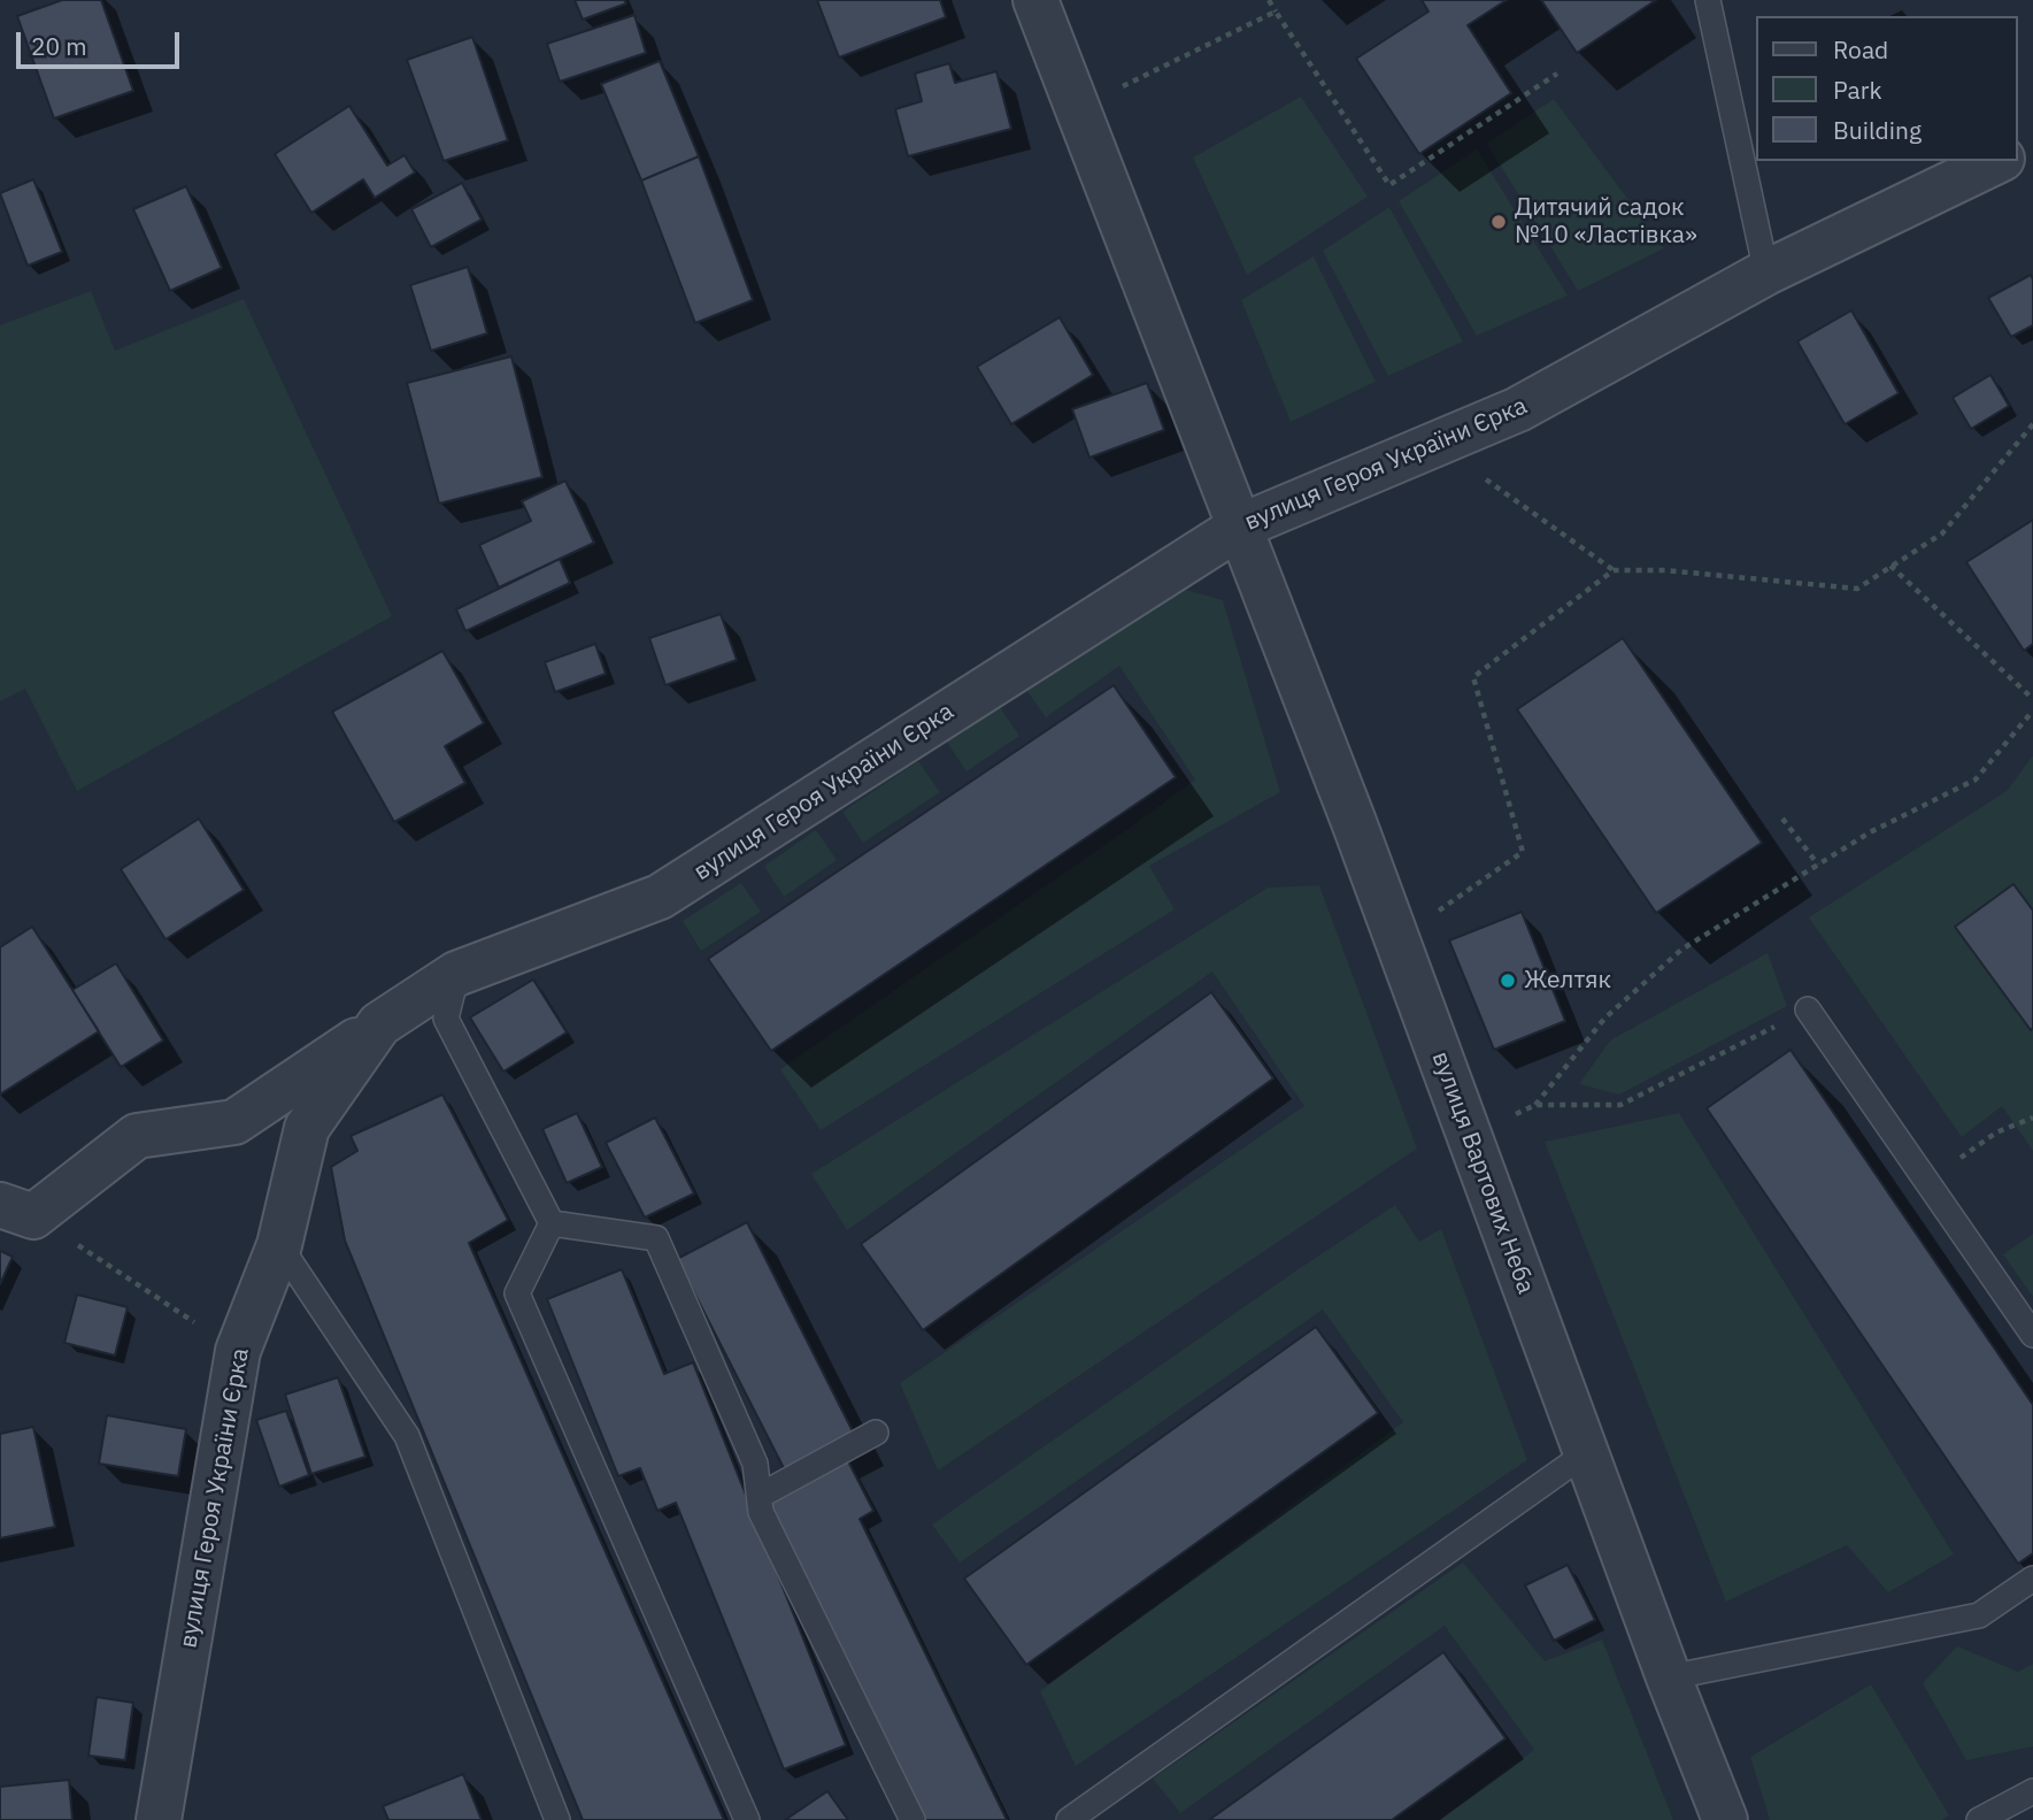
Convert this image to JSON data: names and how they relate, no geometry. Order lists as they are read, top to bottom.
{
  "streets": {
    "street": ["вулиця Героя України Єрка", "вулиця Вартових Неба"]
  },
  "crossings": [
    ["вулиця Героя України Єрка", "вулиця Вартових Неба"]
  ],
  "places": ["Дитячий садок №10 «Ластівка»", "Желтяк"],
  "legend": ["Road", "Park", "Building"],
  "scale_bar": "20 m"
}
